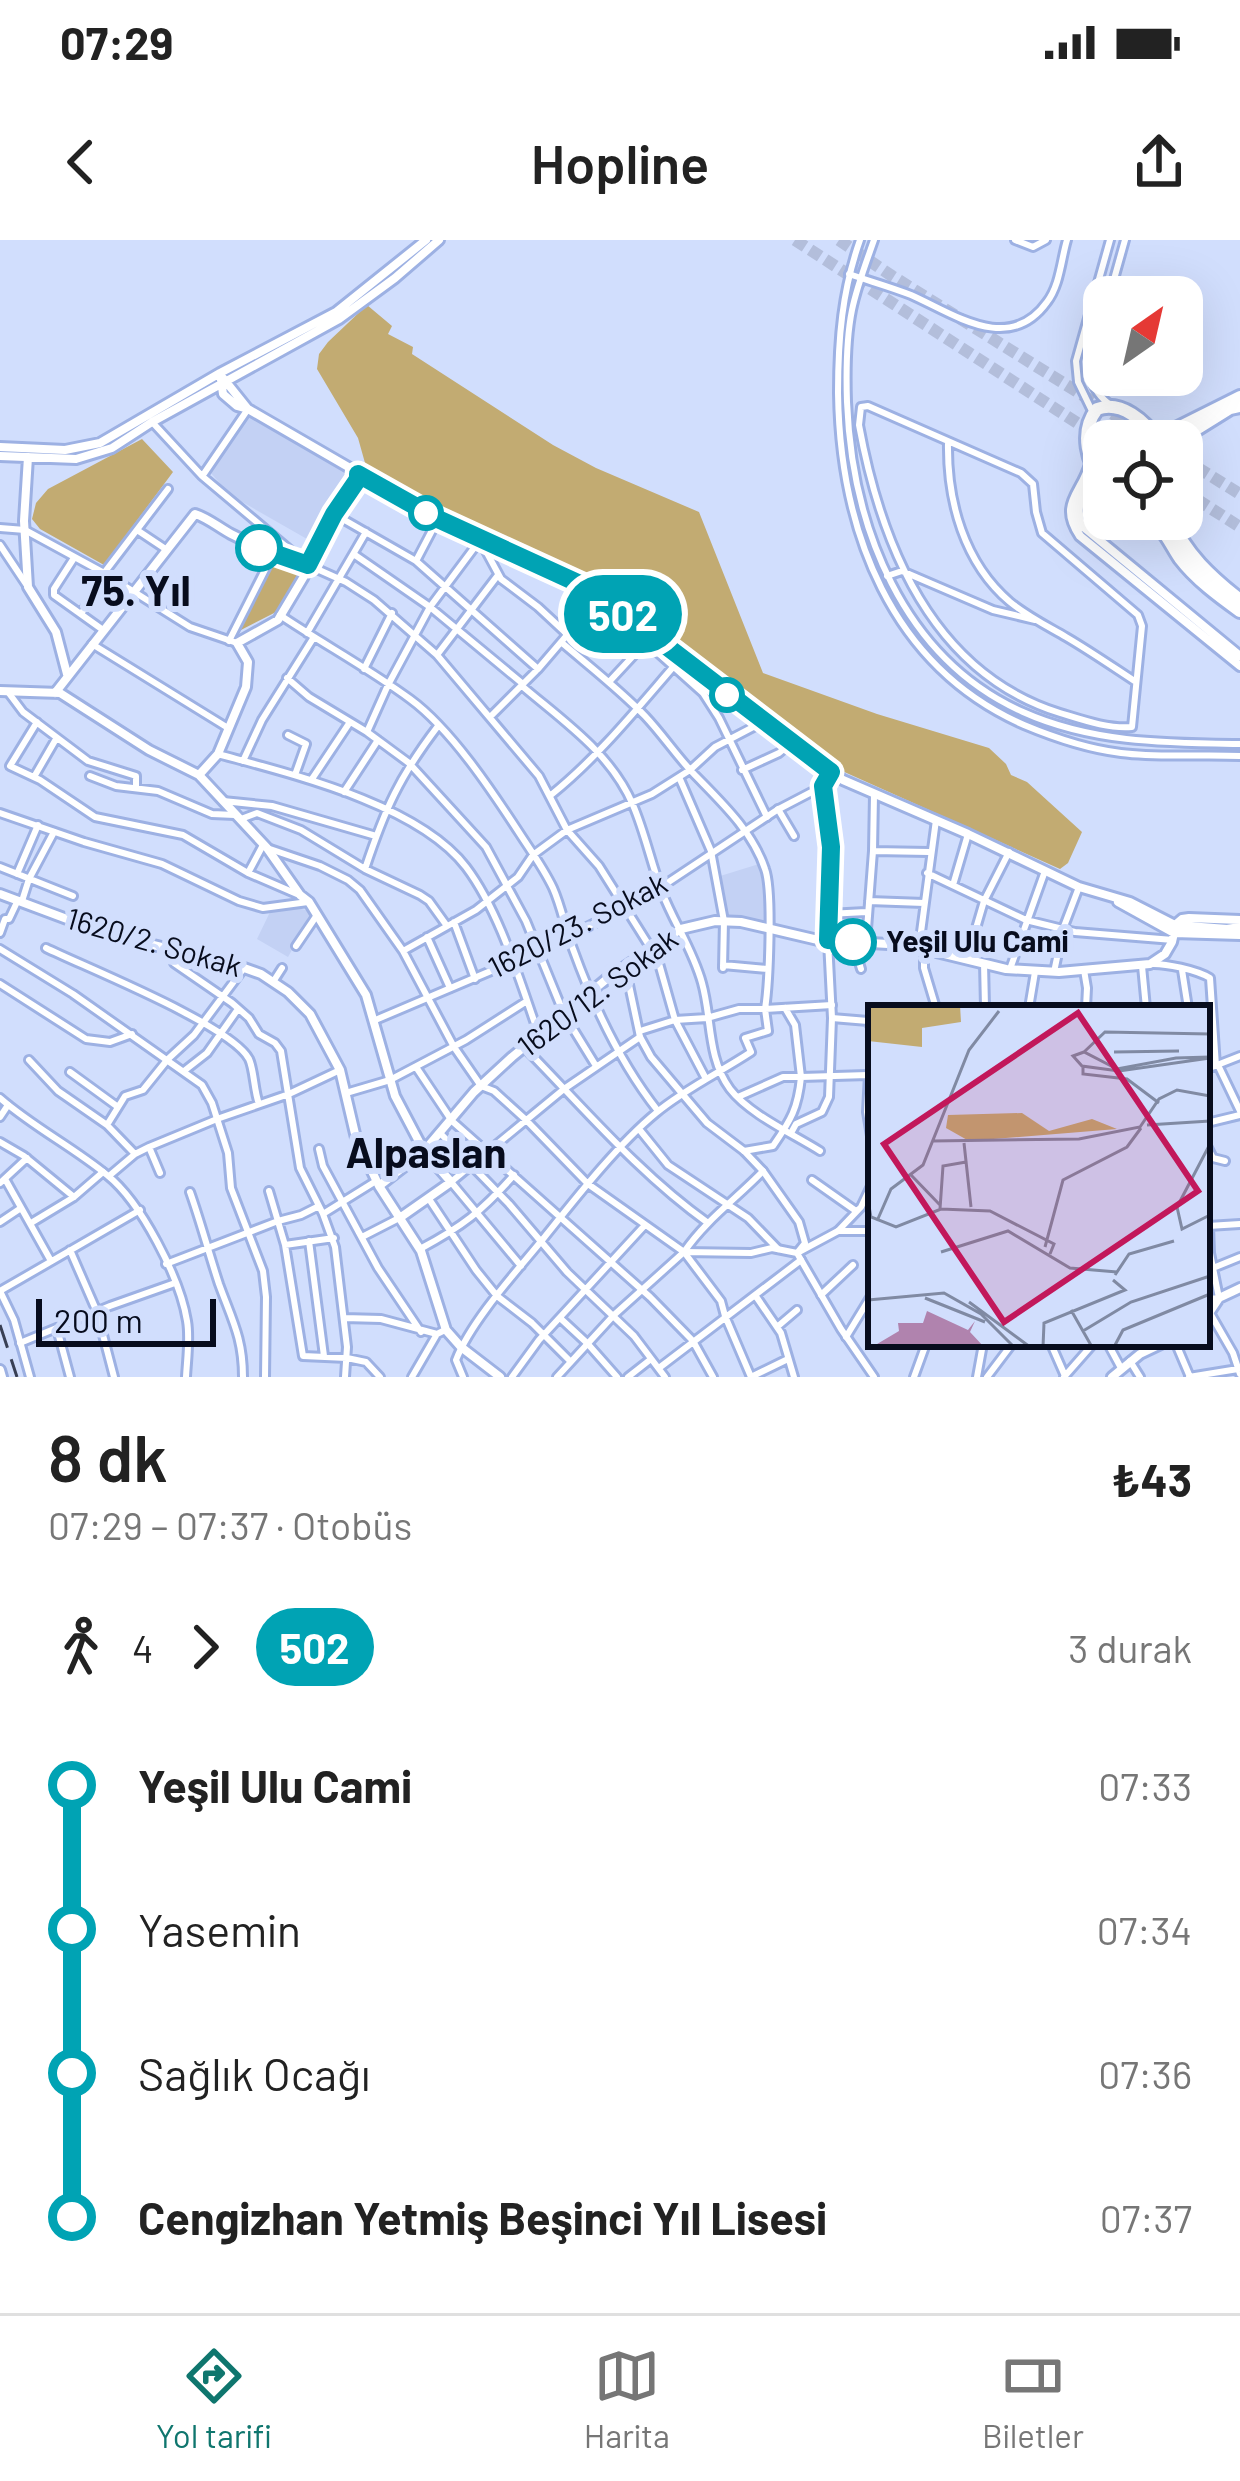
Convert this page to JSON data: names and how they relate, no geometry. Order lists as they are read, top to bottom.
{
  "streets": {
    "main road": ["1620/2. Sokak", "1620/12. Sokak"],
    "street": ["1620/23. Sokak"]
  },
  "crossings": [
    ["1620/2. Sokak", "1620/12. Sokak"]
  ],
  "districts": ["75. Yıl", "Alpaslan"],
  "places": ["Yeşil Ulu Cami"],
  "lines": ["bus line 502"],
  "scale_bar": "200 m",
  "north": "top right",
  "page": {
    "status": "07:29",
    "header": "Hopline",
    "on_map": "502",
    "scale": "200 m",
    "heading": ["8 dk", "07:29 – 07:37 · Otobüs", "₺43"],
    "legs": ["4", "502", "3 durak"],
    "list": [
      {
        "name": "Yeşil Ulu Cami",
        "value": "07:33"
      },
      {
        "name": "Yasemin",
        "value": "07:34"
      },
      {
        "name": "Sağlık Ocağı",
        "value": "07:36"
      },
      {
        "name": "Cengizhan Yetmiş Beşinci Yıl Lisesi",
        "value": "07:37"
      }
    ],
    "tabs": ["Yol tarifi", "Harita", "Biletler"]
  }
}
